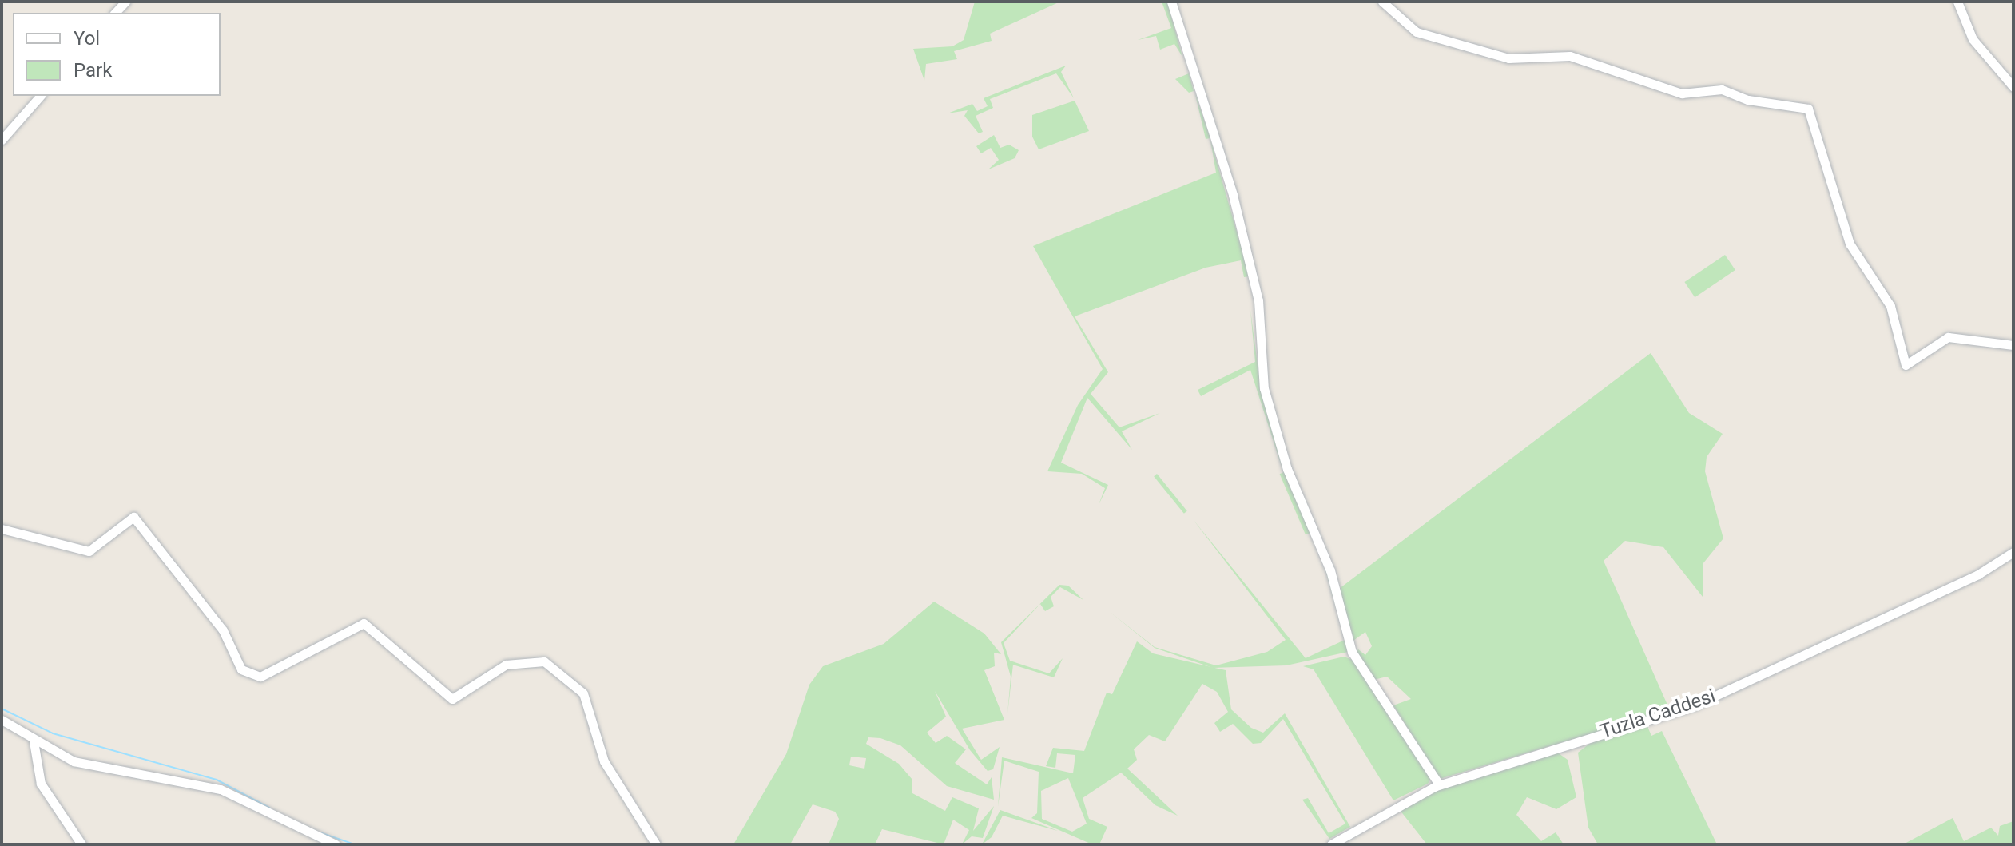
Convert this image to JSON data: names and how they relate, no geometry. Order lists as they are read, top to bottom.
{
  "streets": {
    "street": ["Tuzla Caddesi"]
  },
  "legend": ["Yol", "Park"]
}
